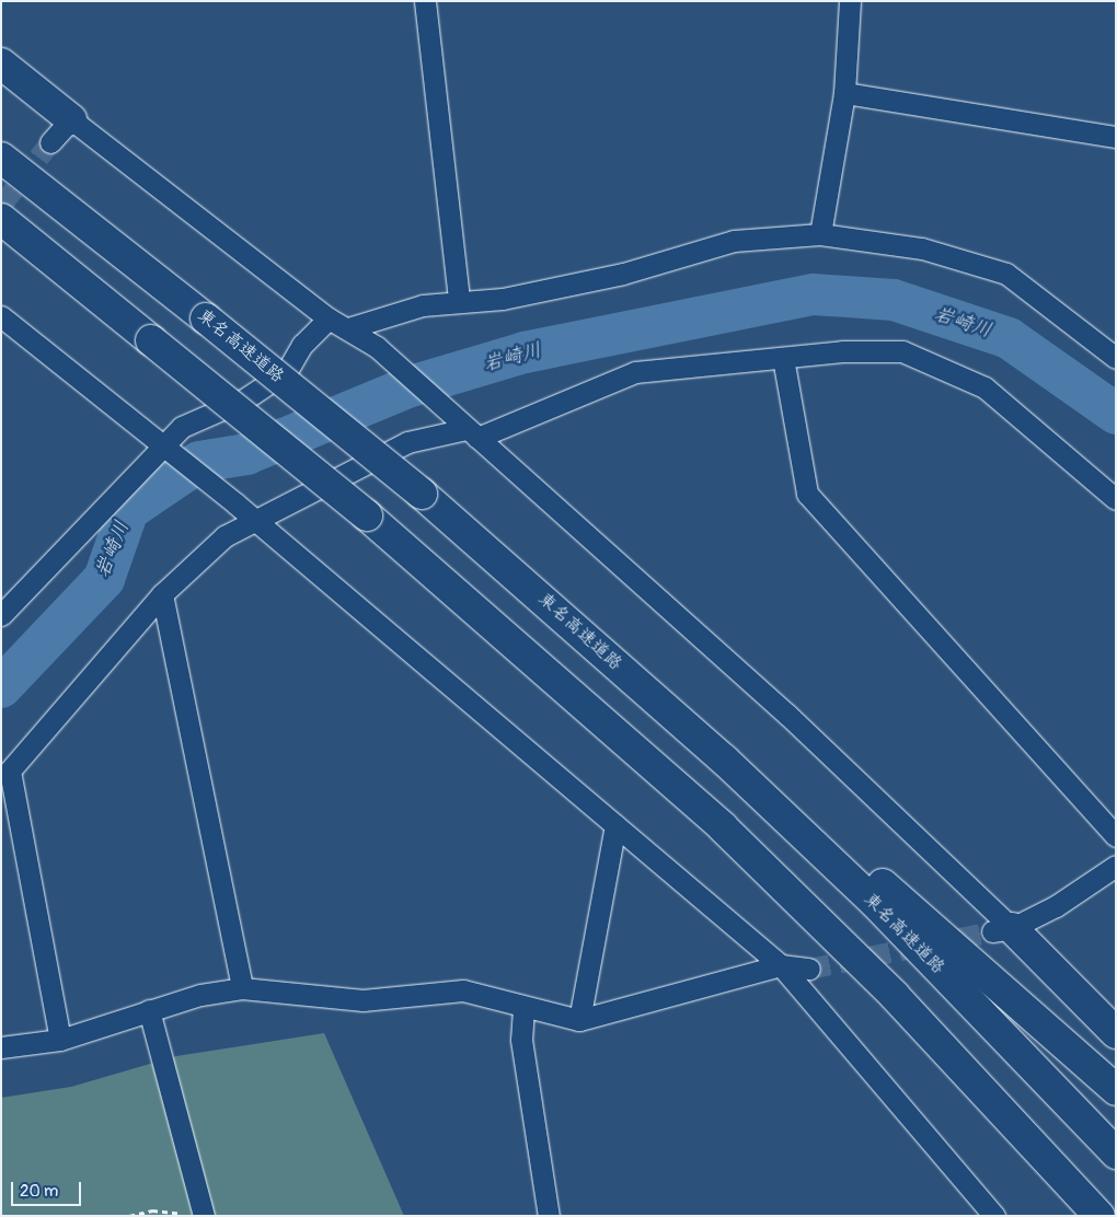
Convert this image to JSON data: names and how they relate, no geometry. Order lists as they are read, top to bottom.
{
  "streets": {
    "main road": ["東名高速道路"]
  },
  "water": ["岩崎川"],
  "scale_bar": "20 m"
}
